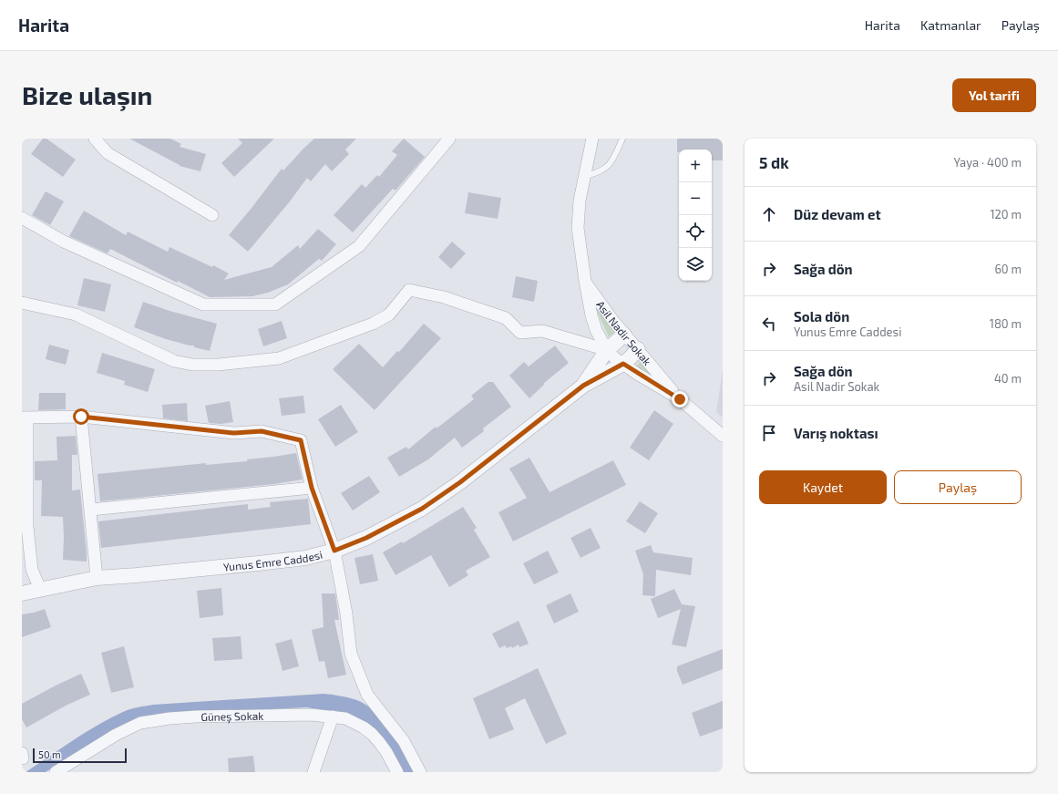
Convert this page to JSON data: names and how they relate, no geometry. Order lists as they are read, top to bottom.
{
  "streets": {
    "street": ["Asil Nadir Sokak", "Yunus Emre Caddesi", "Güneş Sokak"]
  },
  "crossings": [
    ["Asil Nadir Sokak", "Yunus Emre Caddesi"]
  ],
  "scale_bar": "50 m",
  "page": {
    "header": "Harita",
    "nav": ["Harita", "Katmanlar", "Paylaş"],
    "buttons": [
      "Yol tarifi",
      ["Kaydet", "Paylaş"]
    ],
    "title": "Bize ulaşın",
    "heading": ["5 dk", "Yaya · 400 m"],
    "map_buttons": ["+", "−"],
    "list": [
      ["Düz devam et", "120 m"],
      ["Sağa dön", "60 m"],
      ["Sola dön", "Yunus Emre Caddesi", "180 m"],
      ["Sağa dön", "Asil Nadir Sokak", "40 m"],
      "Varış noktası"
    ],
    "scale": "50 m"
  }
}
